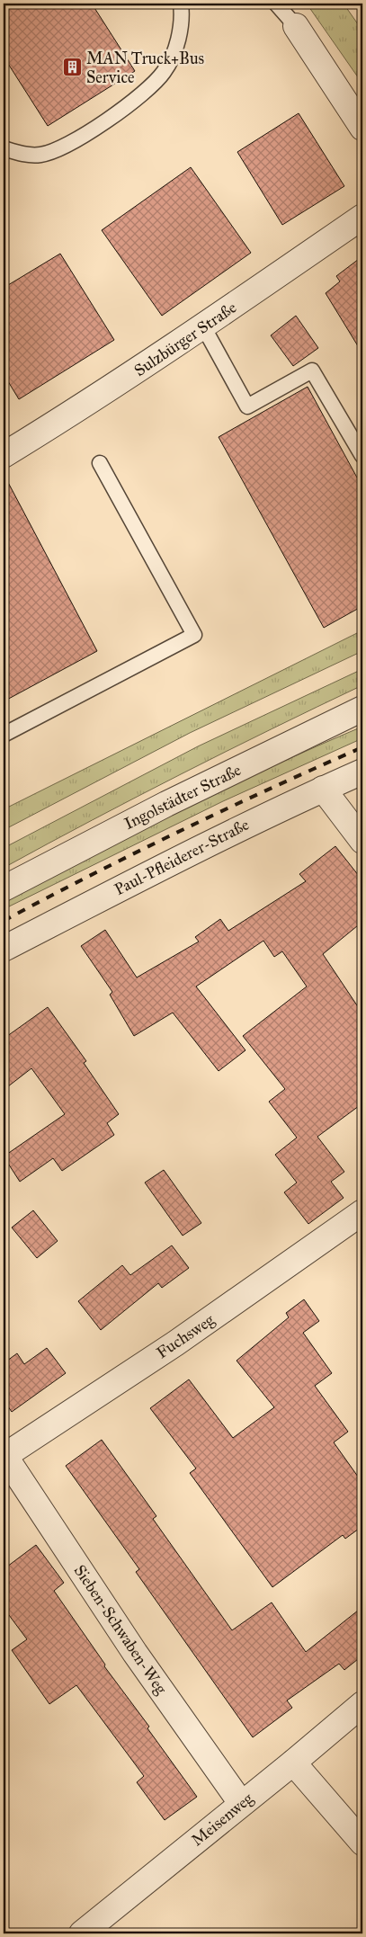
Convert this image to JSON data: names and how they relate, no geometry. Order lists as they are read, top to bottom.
{
  "streets": {
    "street": [
      "Sulzbürger Straße",
      "Ingolstädter Straße",
      "Paul-Pfleiderer-Straße",
      "Fuchsweg",
      "Sieben-Schwaben-Weg",
      "Meisenweg"
    ]
  },
  "crossings": [
    ["Fuchsweg", "Sieben-Schwaben-Weg"],
    ["Sieben-Schwaben-Weg", "Meisenweg"]
  ],
  "places": {
    "building": ["MAN Truck+Bus Service"]
  }
}
